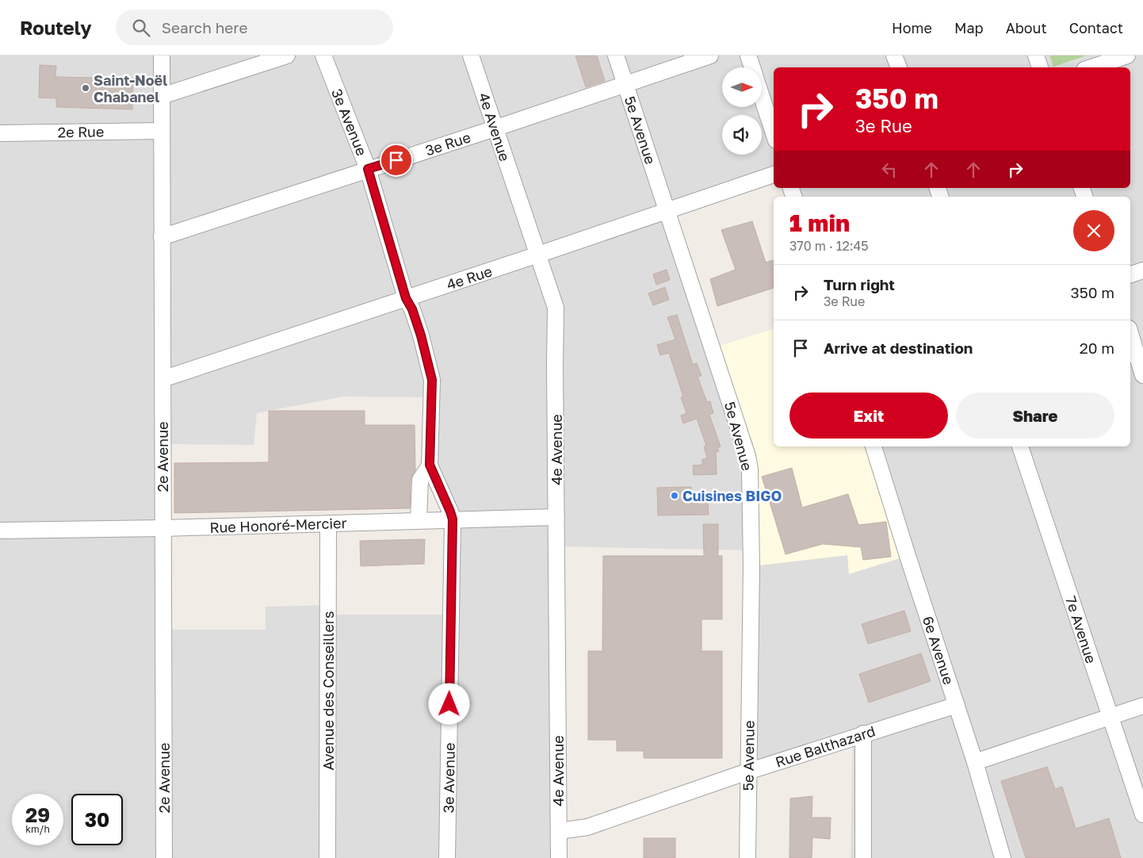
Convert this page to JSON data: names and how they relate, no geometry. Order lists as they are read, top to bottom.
{
  "streets": {
    "street": [
      "3e Avenue",
      "4e Avenue",
      "5e Avenue",
      "2e Rue",
      "3e Rue",
      "4e Rue",
      "2e Avenue",
      "Rue Honoré-Mercier",
      "7e Avenue",
      "6e Avenue",
      "Avenue des Conseillers",
      "Rue Balthazard"
    ]
  },
  "crossings": [
    ["3e Avenue", "3e Rue"],
    ["3e Avenue", "4e Rue"],
    ["3e Avenue", "Rue Honoré-Mercier"],
    ["4e Avenue", "3e Rue"],
    ["4e Avenue", "4e Rue"],
    ["4e Avenue", "Rue Honoré-Mercier"],
    ["4e Avenue", "Rue Balthazard"],
    ["5e Avenue", "3e Rue"],
    ["5e Avenue", "4e Rue"],
    ["5e Avenue", "Rue Balthazard"],
    ["2e Rue", "2e Avenue"],
    ["3e Rue", "2e Avenue"],
    ["4e Rue", "2e Avenue"],
    ["2e Avenue", "Rue Honoré-Mercier"],
    ["Rue Honoré-Mercier", "Avenue des Conseillers"],
    ["6e Avenue", "Rue Balthazard"]
  ],
  "places": ["Saint-Noël Chabanel", "Cuisines BIGO"],
  "north": "right",
  "page": {
    "header": "Routely",
    "search": "Search here",
    "nav": [
      "Home",
      "Map",
      "About",
      "Contact"
    ],
    "turn": ["350 m", "3e Rue"],
    "heading": ["1 min", "370 m · 12:45"],
    "list": [
      {
        "name": "Turn right",
        "note": "3e Rue",
        "value": "350 m"
      },
      {
        "name": "Arrive at destination",
        "value": "20 m"
      }
    ],
    "buttons": ["Exit", "Share"],
    "speed": "29 km/h",
    "limit": "30"
  }
}
